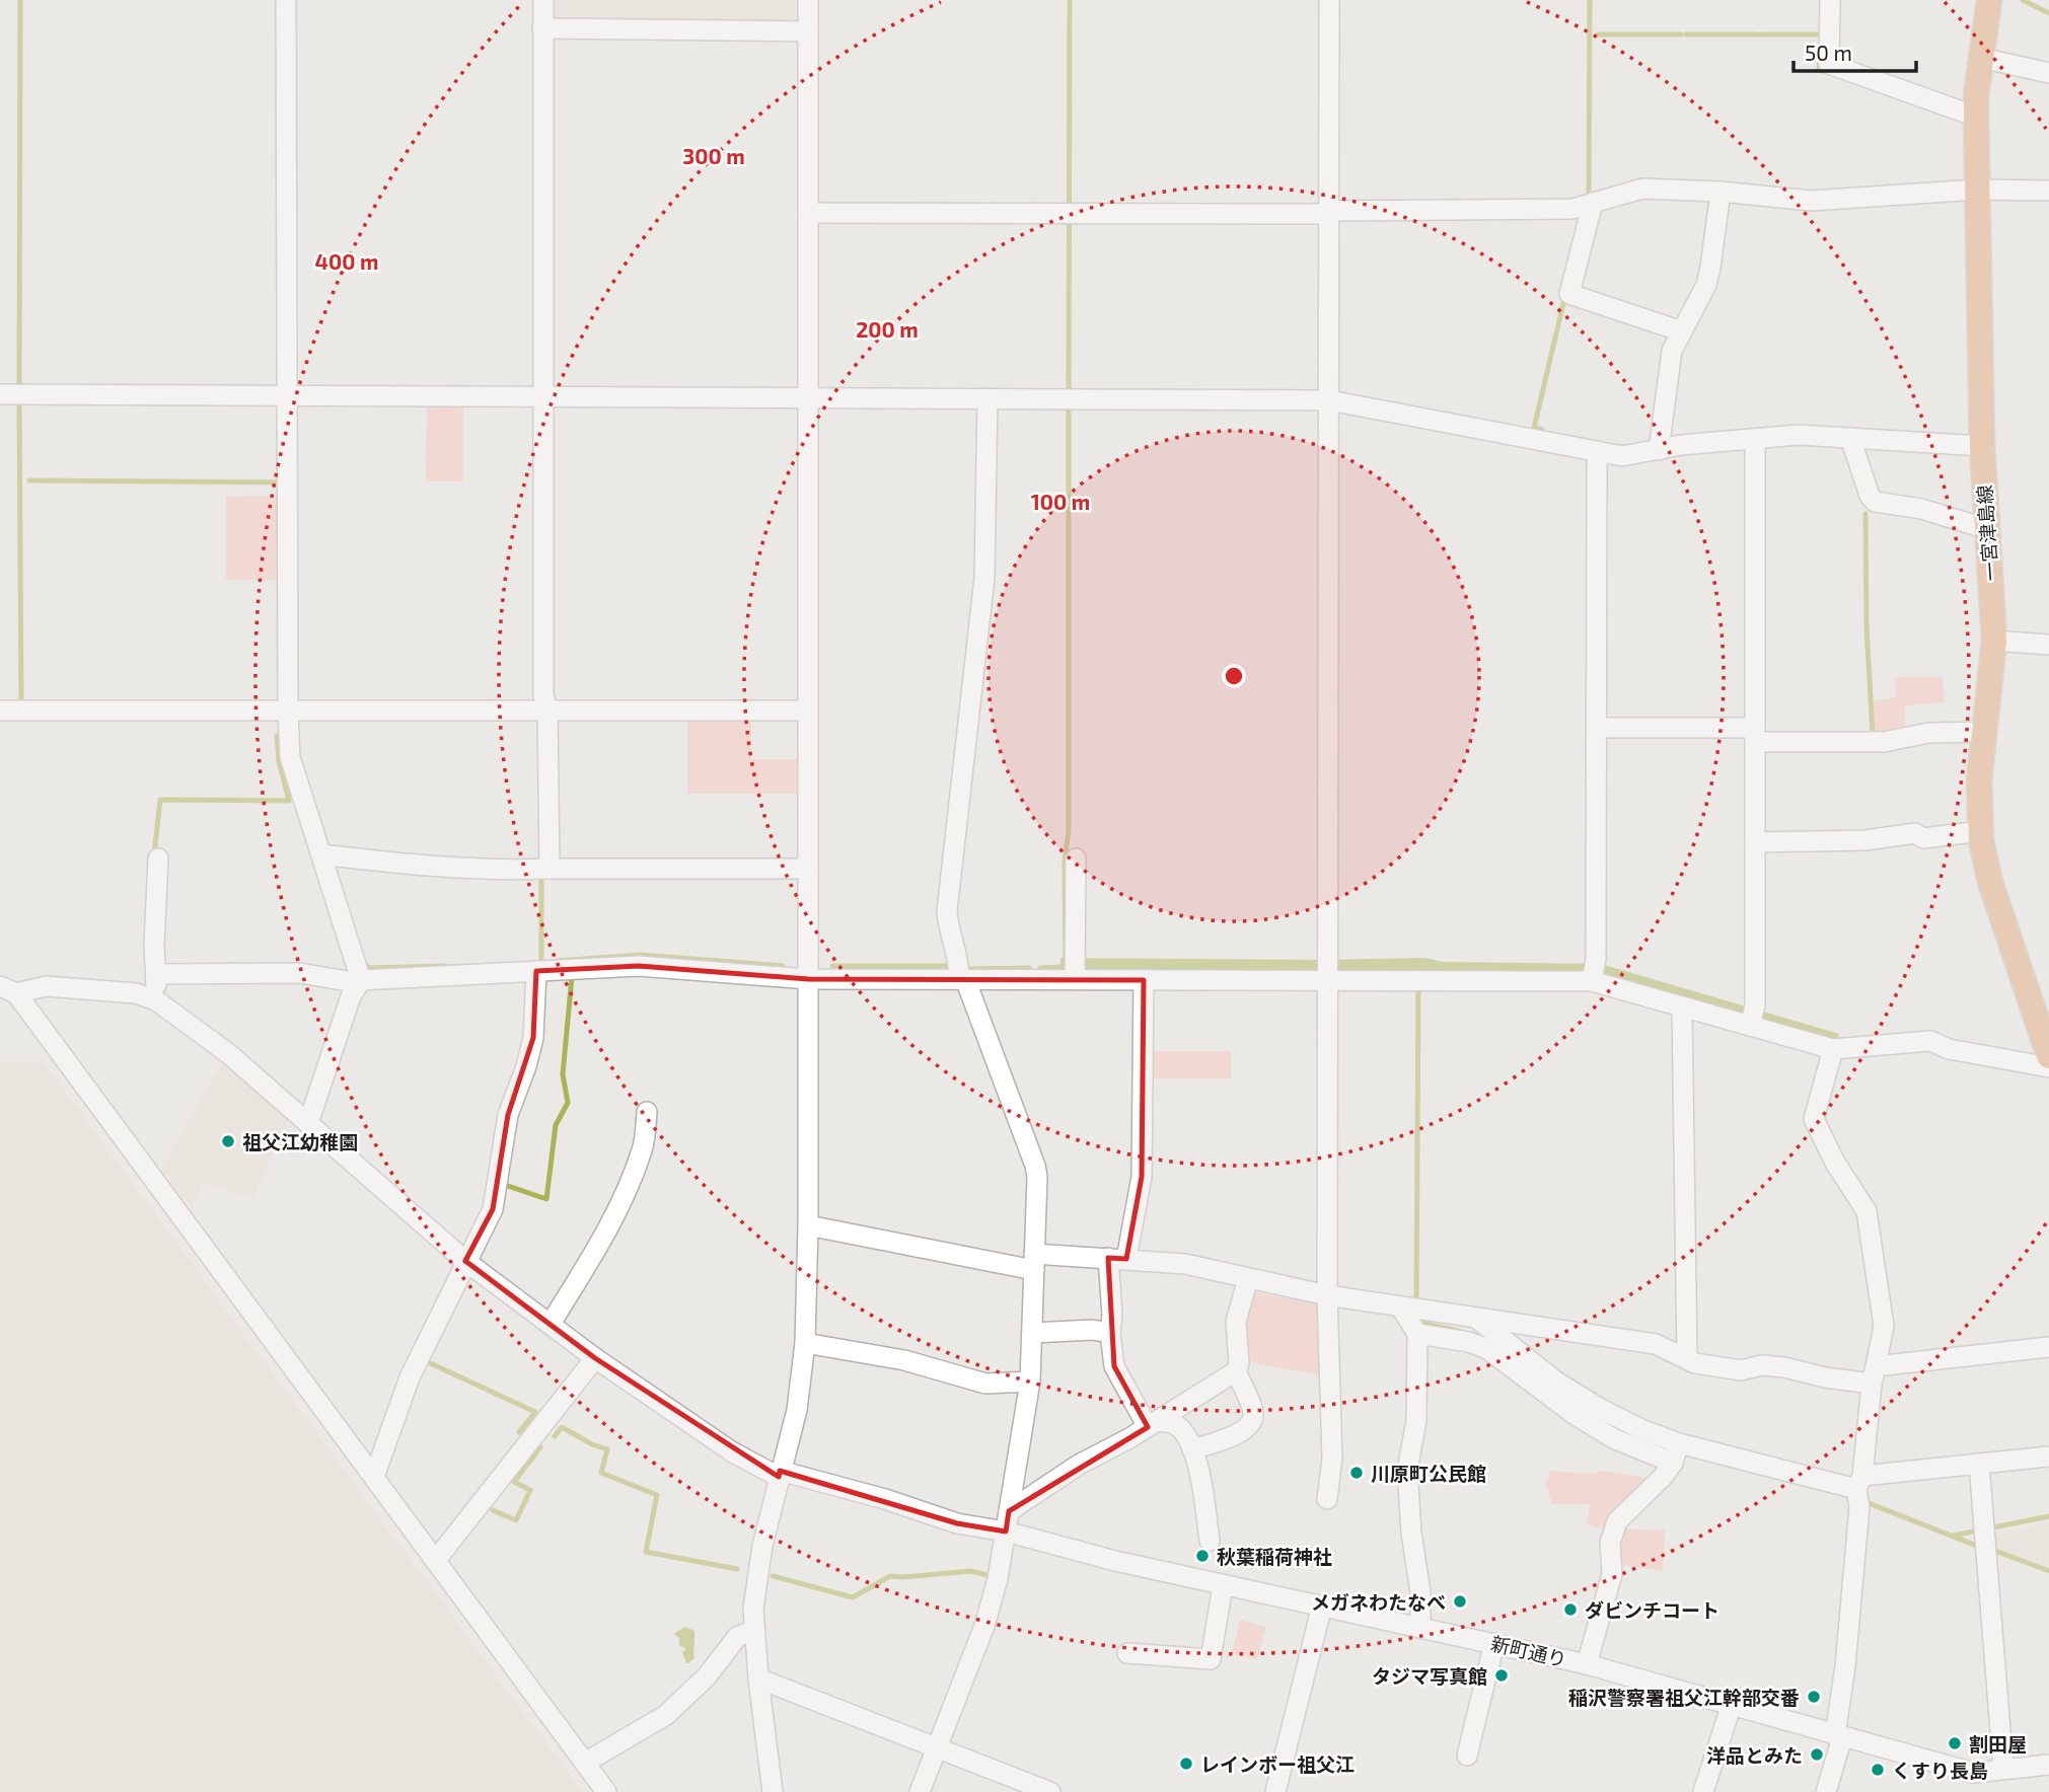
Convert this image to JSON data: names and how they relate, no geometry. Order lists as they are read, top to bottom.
{
  "streets": {
    "main road": ["一宮津島線"],
    "street": ["新町通り"]
  },
  "places": [
    "祖父江幼稚園",
    "川原町公民館",
    "秋葉稲荷神社",
    "メガネわたなべ",
    "ダビンチコート",
    "タジマ写真館",
    "稲沢警察署祖父江幹部交番",
    "割田屋",
    "洋品とみた",
    "レインボー祖父江",
    "くすり長島"
  ],
  "scale_bar": "50 m",
  "rings": [
    "300 m",
    "400 m",
    "200 m",
    "100 m"
  ]
}
